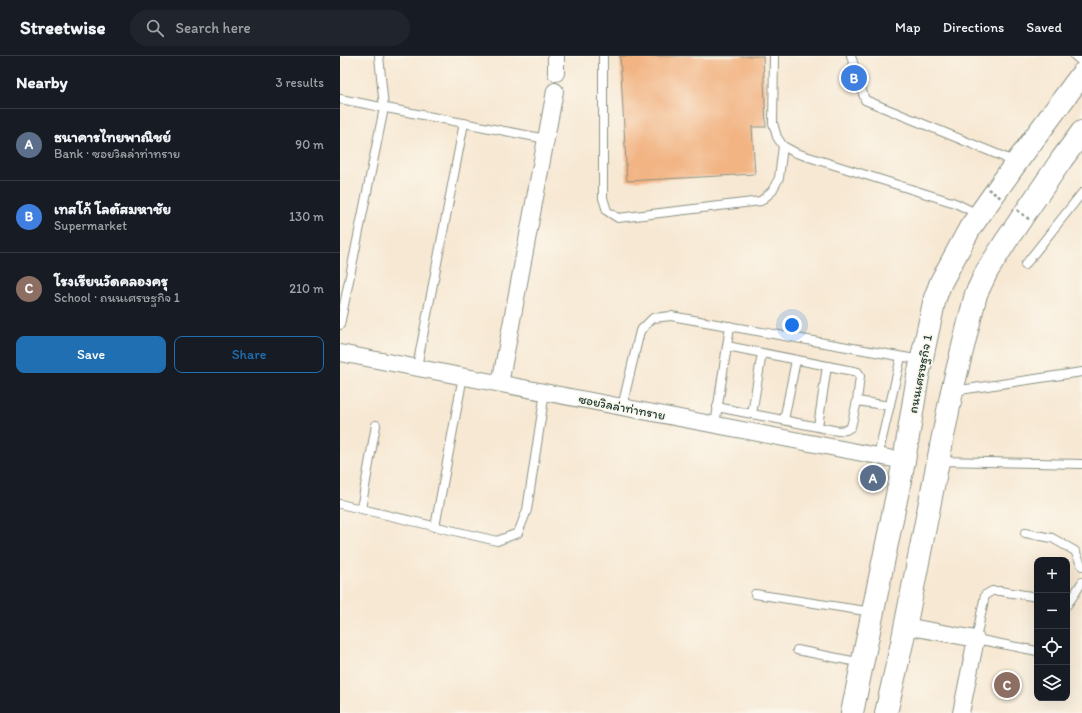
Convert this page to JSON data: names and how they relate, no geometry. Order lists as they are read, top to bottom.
{
  "streets": {
    "main road": ["ถนนเศรษฐกิจ 1"],
    "street": ["ซอยวิลล่าท่าทราย"]
  },
  "crossings": [
    ["ถนนเศรษฐกิจ 1", "ซอยวิลล่าท่าทราย"]
  ],
  "page": {
    "header": "Streetwise",
    "search": "Search here",
    "nav": ["Map", "Directions", "Saved"],
    "heading": ["Nearby", "3 results"],
    "pins": ["B", "A", "C"],
    "list": [
      {
        "mark": "A",
        "name": "ธนาคารไทยพาณิชย์",
        "note": "Bank · ซอยวิลล่าท่าทราย",
        "value": "90 m"
      },
      {
        "mark": "B",
        "name": "เทสโก้ โลตัสมหาชัย",
        "note": "Supermarket",
        "value": "130 m"
      },
      {
        "mark": "C",
        "name": "โรงเรียนวัดคลองครุ",
        "note": "School · ถนนเศรษฐกิจ 1",
        "value": "210 m"
      }
    ],
    "buttons": ["Save", "Share"],
    "map_buttons": ["+", "−"]
  }
}
